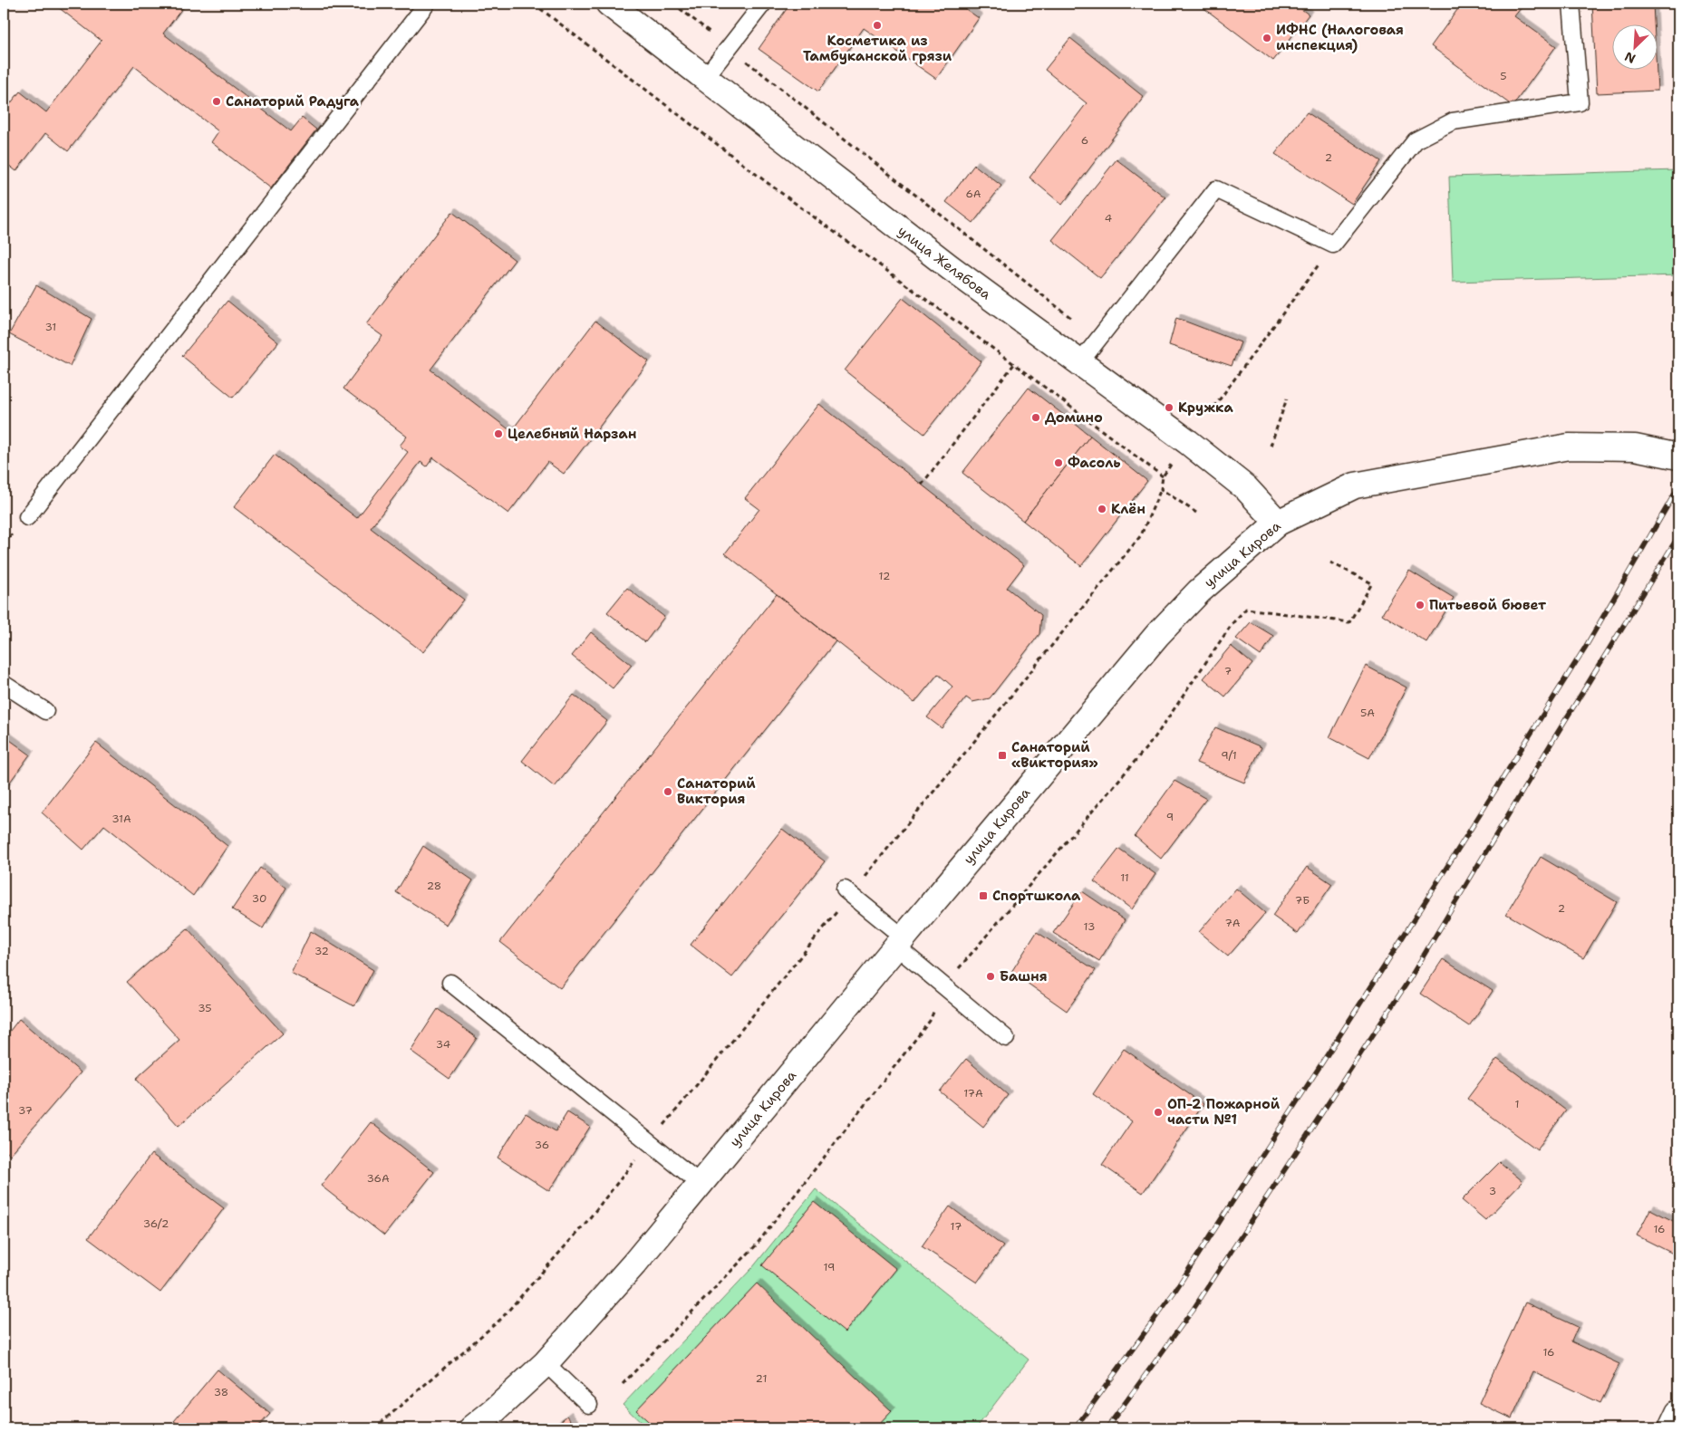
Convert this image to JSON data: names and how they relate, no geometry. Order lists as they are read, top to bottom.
{
  "streets": {
    "street": ["улица Желябова", "улица Кирова"]
  },
  "crossings": [
    ["улица Желябова", "улица Кирова"]
  ],
  "places": {
    "other": [
      "Косметика из Тамбуканской грязи",
      "ИФНС (Налоговая инспекция)",
      "Cанаторий Радуга",
      "Кружка",
      "Домино",
      "Целебный Нарзан",
      "Фасоль",
      "Клён",
      "Питьевой бювет",
      "Санаторий Виктория",
      "Башня",
      "ОП-2 Пожарной части №1"
    ],
    "transit": ["Санаторий «Виктория»", "Спортшкола"]
  },
  "house_numbers": [
    "5",
    "6",
    "2",
    "6А",
    "4",
    "31",
    "12",
    "7",
    "5А",
    "9/1",
    "9",
    "31А",
    "11",
    "28",
    "30",
    "7Б",
    "2",
    "7А",
    "13",
    "32",
    "35",
    "34",
    "17А",
    "1",
    "37",
    "36",
    "36А",
    "3",
    "36/2",
    "17",
    "16",
    "19",
    "16",
    "21",
    "38"
  ],
  "north": "bottom left"
}
